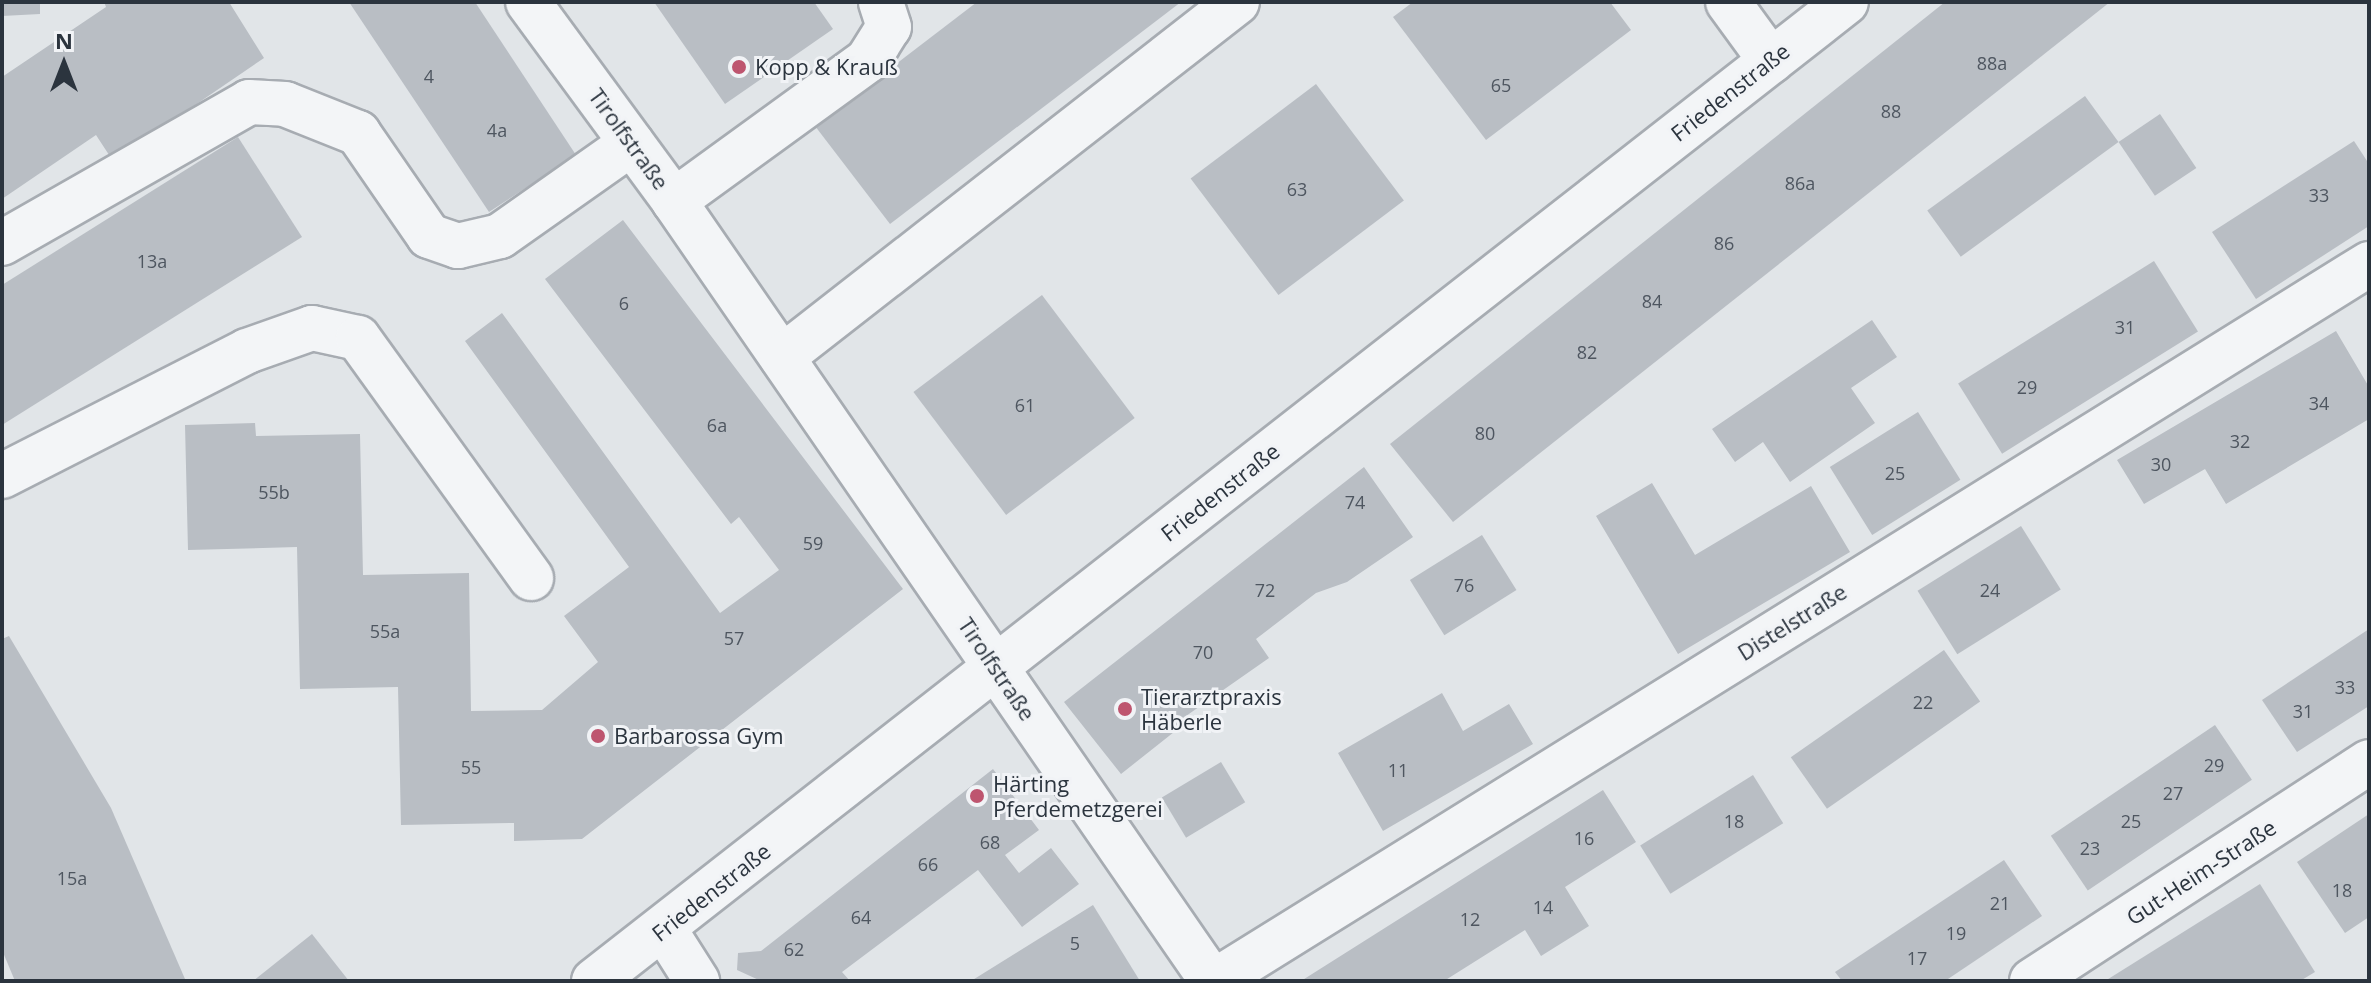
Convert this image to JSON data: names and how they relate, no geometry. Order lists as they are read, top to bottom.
{
  "streets": {
    "street": [
      "Friedenstraße",
      "Tirolfstraße",
      "Distelstraße",
      "Gut-Heim-Straße"
    ]
  },
  "crossings": [
    ["Friedenstraße", "Tirolfstraße"],
    ["Tirolfstraße", "Distelstraße"]
  ],
  "places": [
    "Kopp & Krauß",
    "Tierarztpraxis Häberle",
    "Barbarossa Gym",
    "Härting Pferdemetzgerei"
  ],
  "house_numbers": [
    "88a",
    "4",
    "65",
    "88",
    "4a",
    "86a",
    "63",
    "33",
    "86",
    "13a",
    "84",
    "6",
    "31",
    "82",
    "29",
    "34",
    "61",
    "6a",
    "80",
    "32",
    "30",
    "25",
    "55b",
    "74",
    "59",
    "76",
    "72",
    "24",
    "55a",
    "57",
    "70",
    "33",
    "22",
    "31",
    "29",
    "55",
    "11",
    "27",
    "18",
    "25",
    "16",
    "68",
    "23",
    "66",
    "15a",
    "18",
    "21",
    "14",
    "64",
    "12",
    "19",
    "5",
    "62",
    "17"
  ],
  "north": "top"
}
